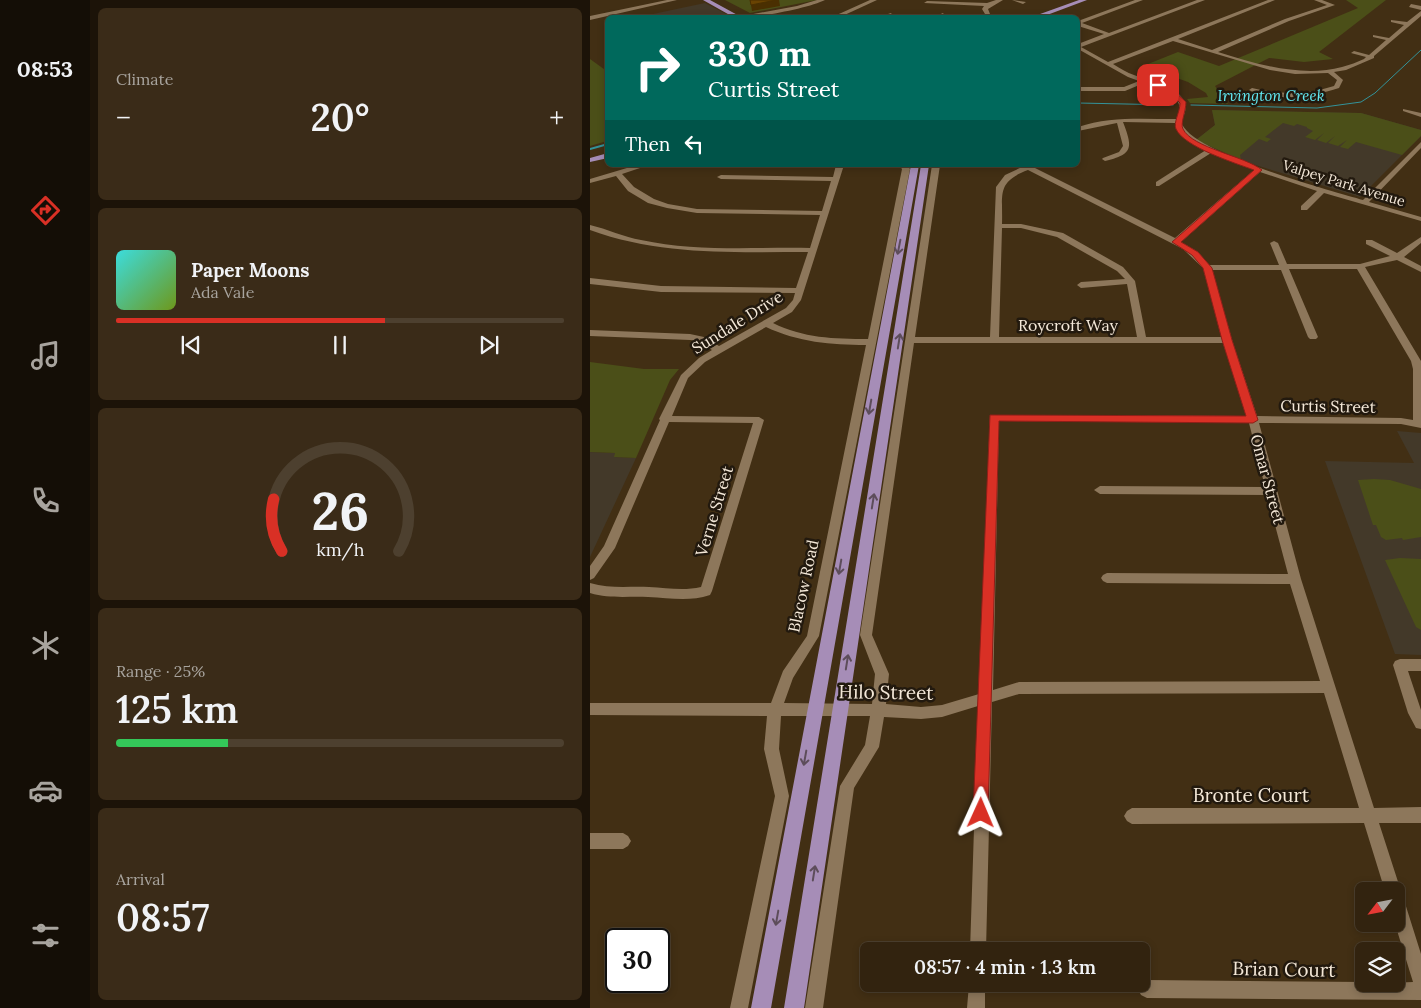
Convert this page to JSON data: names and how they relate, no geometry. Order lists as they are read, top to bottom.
{
  "streets": {
    "main road": ["Blacow Road"],
    "street": [
      "Valpey Park Avenue",
      "Sundale Drive",
      "Roycroft Way",
      "Curtis Street",
      "Omar Street",
      "Verne Street",
      "Hilo Street",
      "Bronte Court",
      "Brian Court"
    ]
  },
  "crossings": [
    ["Sundale Drive", "Verne Street"],
    ["Roycroft Way", "Omar Street"],
    ["Curtis Street", "Omar Street"],
    ["Curtis Street", "Hilo Street"],
    ["Omar Street", "Hilo Street"],
    ["Omar Street", "Bronte Court"],
    ["Blacow Road", "Hilo Street"]
  ],
  "water": ["Irvington Creek"],
  "north": "bottom left",
  "page": {
    "tabs": "08:53",
    "tile": [
      "Climate",
      ["Range · 25%", "125 km"],
      ["Arrival", "08:57"]
    ],
    "turn": ["330 m", "Curtis Street"],
    "heat": ["−", "20°", "+"],
    "then": "Then",
    "song": ["Paper Moons", "Ada Vale"],
    "limit": "30",
    "trip": "08:57 · 4 min · 1.3 km",
    "gauge": ["26", "km/h"]
  }
}
